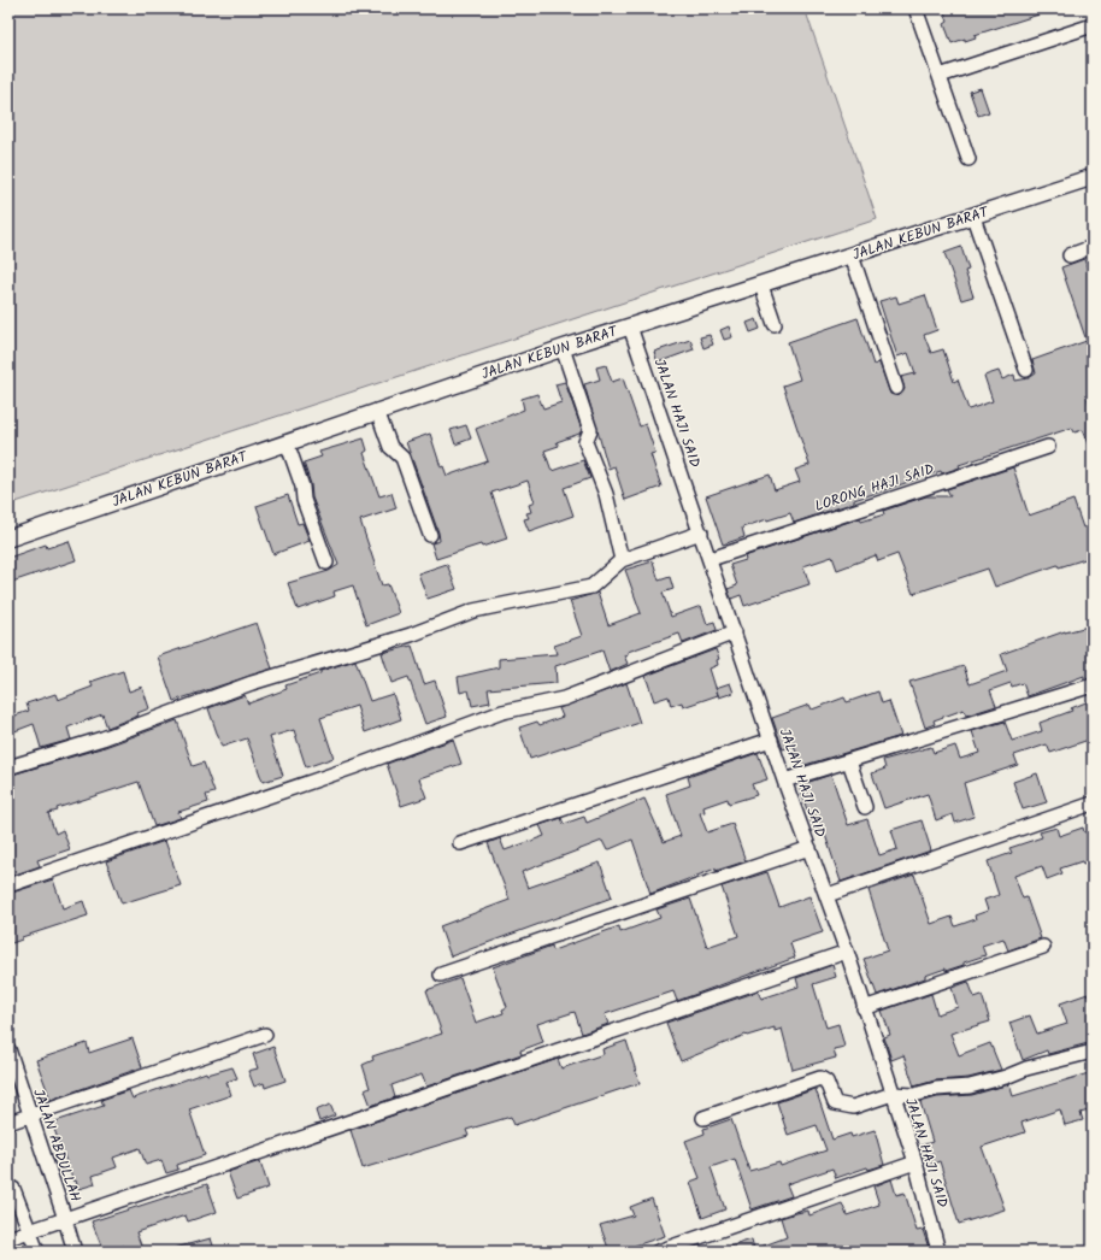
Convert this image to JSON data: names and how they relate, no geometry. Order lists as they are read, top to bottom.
{
  "streets": {
    "main road": ["JALAN KEBUN BARAT"],
    "street": ["JALAN HAJI SAID", "LORONG HAJI SAID", "JALAN ABDULLAH"]
  },
  "crossings": [
    ["JALAN KEBUN BARAT", "JALAN HAJI SAID"],
    ["JALAN HAJI SAID", "LORONG HAJI SAID"]
  ]
}
